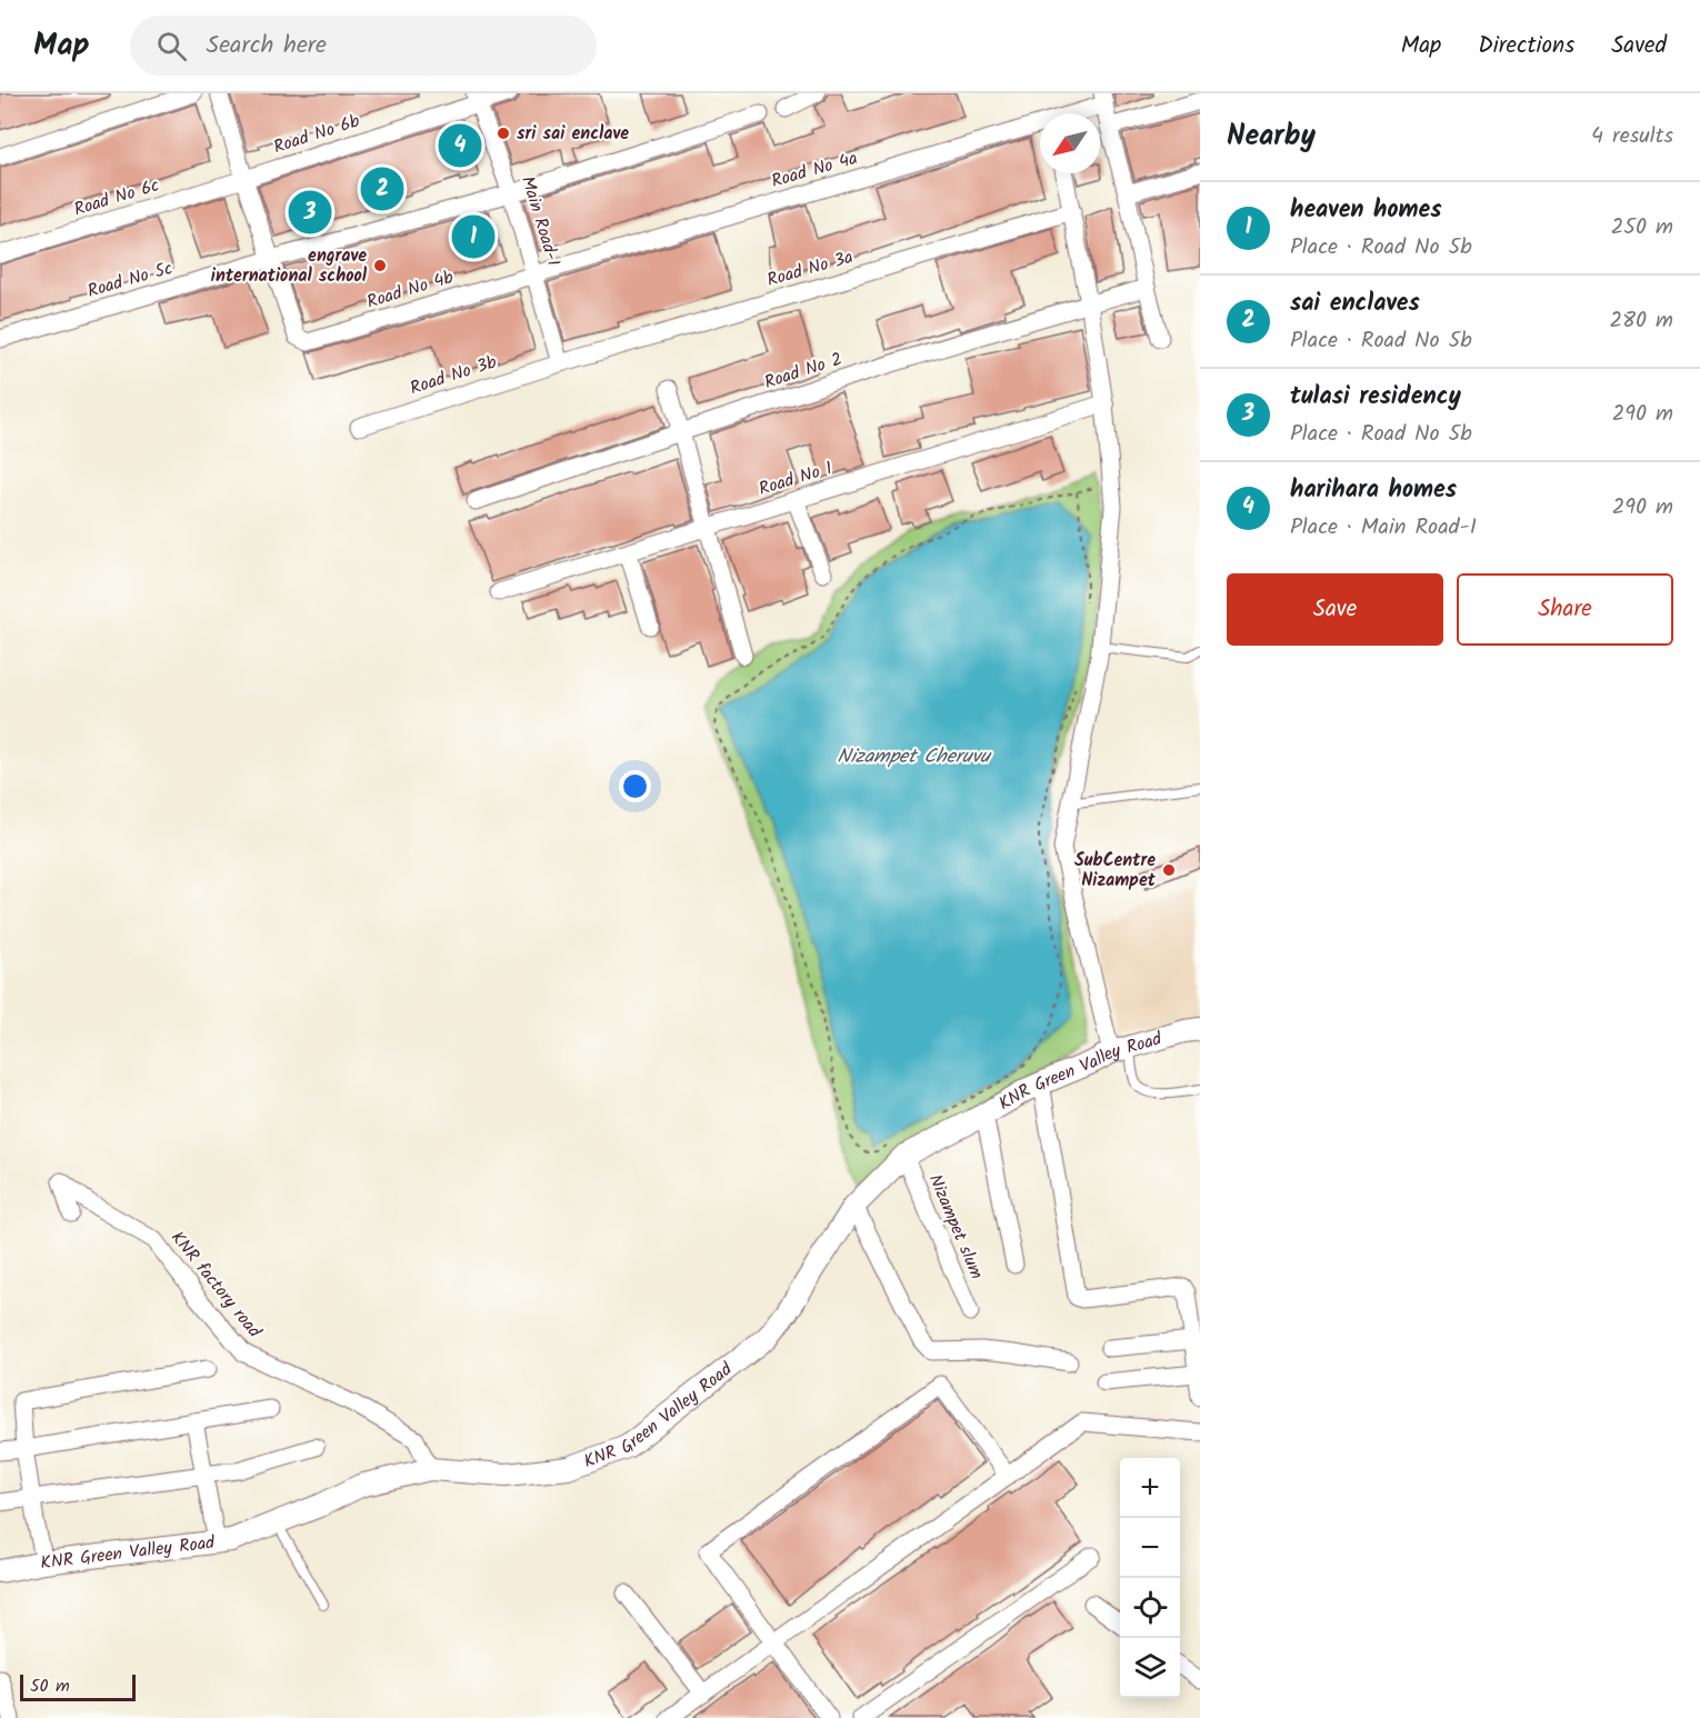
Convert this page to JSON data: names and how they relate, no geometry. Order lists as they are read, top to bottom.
{
  "streets": {
    "street": [
      "Road No 6b",
      "Road No 4a",
      "Road No 6c",
      "Main Road-I",
      "Road No 3a",
      "Road No 5c",
      "Road No 4b",
      "Road No 2",
      "Road No 3b",
      "Road No 1",
      "KNR Green Valley Road",
      "Nizampet slum",
      "KNR factory road"
    ]
  },
  "crossings": [
    ["Road No 6b", "Road No 6c"],
    ["Road No 6b", "Main Road-I"],
    ["Road No 4a", "Main Road-I"],
    ["Road No 4a", "Road No 4b"],
    ["Main Road-I", "Road No 3a"],
    ["Main Road-I", "Road No 5c"],
    ["Main Road-I", "Road No 4b"],
    ["Main Road-I", "Road No 3b"],
    ["Road No 3a", "Road No 3b"],
    ["Road No 5c", "Road No 4b"],
    ["KNR Green Valley Road", "Nizampet slum"],
    ["KNR Green Valley Road", "KNR factory road"]
  ],
  "water": ["Nizampet Cheruvu"],
  "places": ["sri sai enclave", "engrave international school", "SubCentre Nizampet"],
  "scale_bar": "50 m",
  "north": "bottom left",
  "page": {
    "header": "Map",
    "search": "Search here",
    "nav": ["Map", "Directions", "Saved"],
    "heading": ["Nearby", "4 results"],
    "pins": [
      "4",
      "2",
      "3",
      "1"
    ],
    "list": [
      {
        "mark": "1",
        "name": "heaven homes",
        "note": "Place · Road No 5b",
        "value": "250 m"
      },
      {
        "mark": "2",
        "name": "sai enclaves",
        "note": "Place · Road No 5b",
        "value": "280 m"
      },
      {
        "mark": "3",
        "name": "tulasi residency",
        "note": "Place · Road No 5b",
        "value": "290 m"
      },
      {
        "mark": "4",
        "name": "harihara homes",
        "note": "Place · Main Road-I",
        "value": "290 m"
      }
    ],
    "buttons": ["Save", "Share"],
    "map_buttons": ["+", "−"],
    "scale": "50 m"
  }
}
